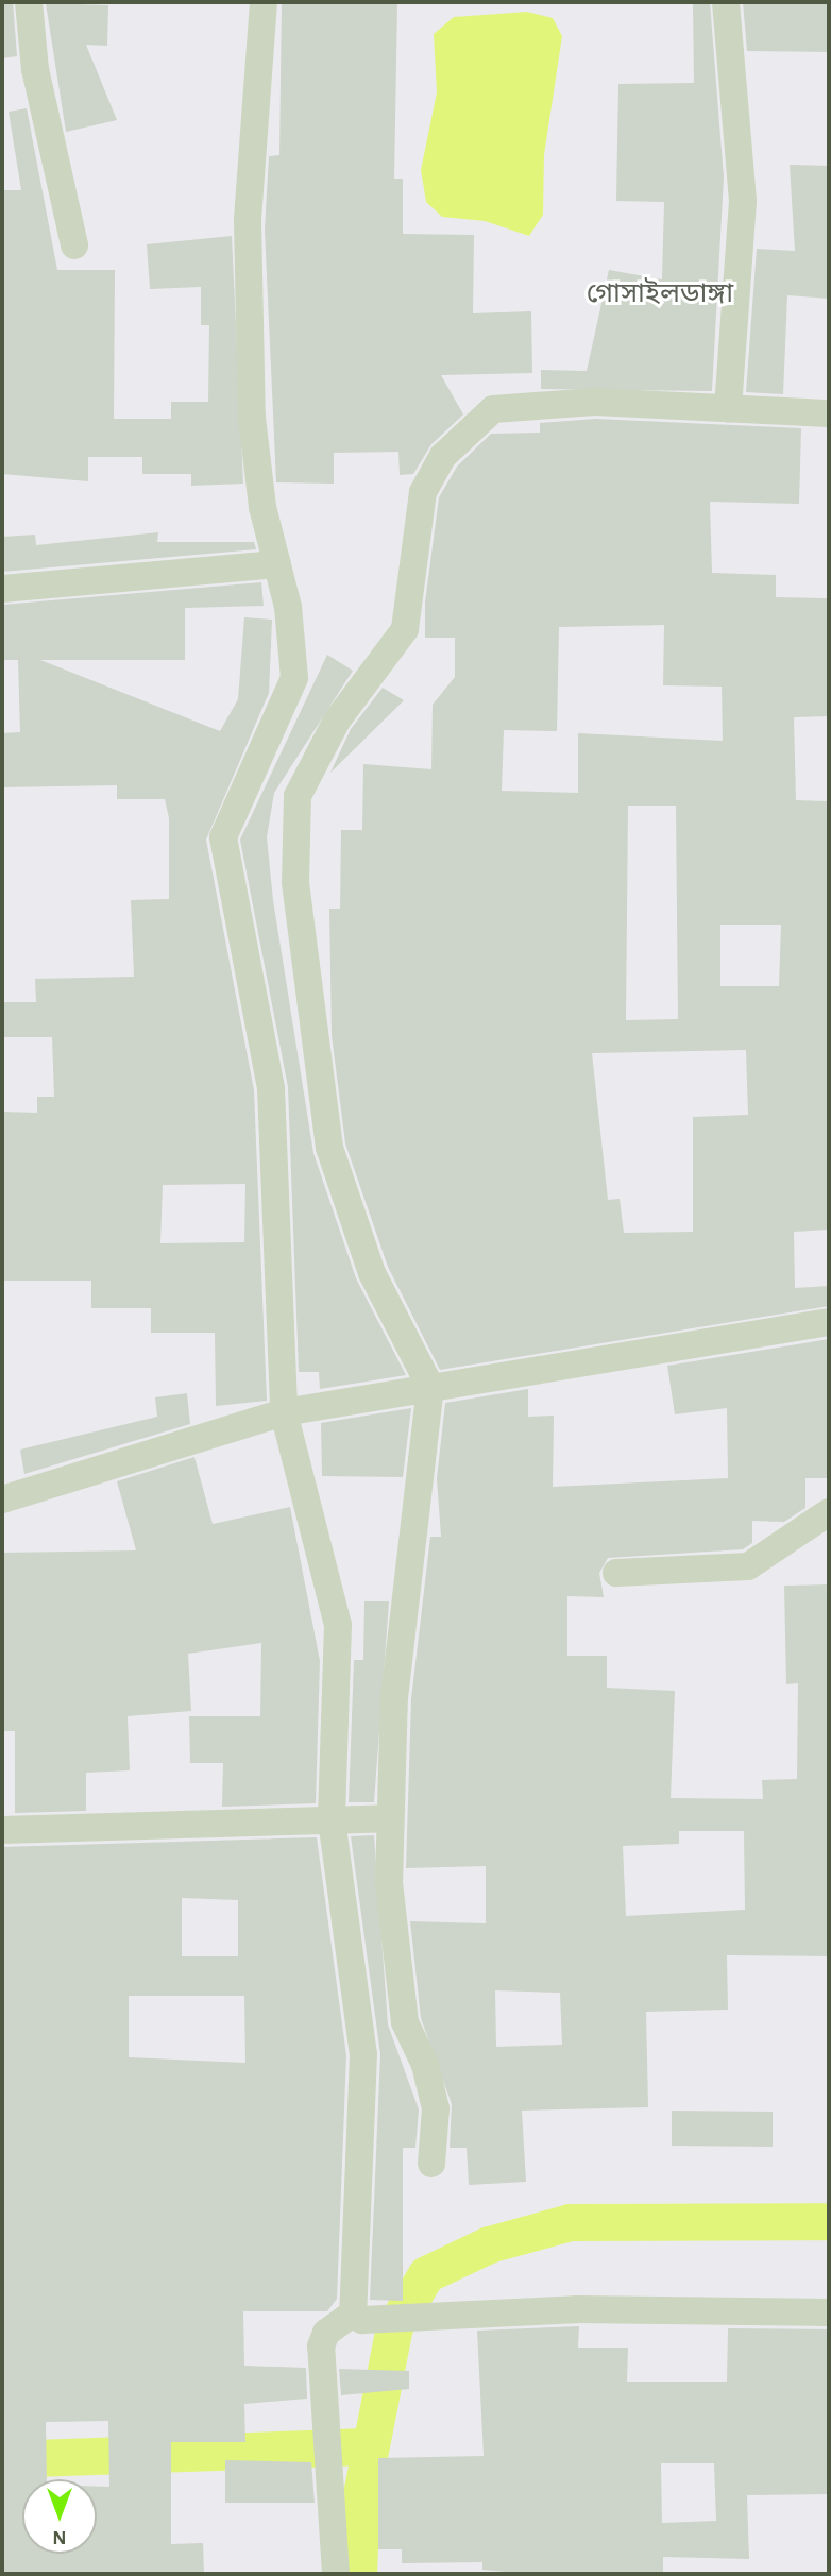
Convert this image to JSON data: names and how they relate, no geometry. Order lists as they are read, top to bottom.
{
  "districts": ["গোসাইলডাঙ্গা"],
  "north": "bottom"
}
